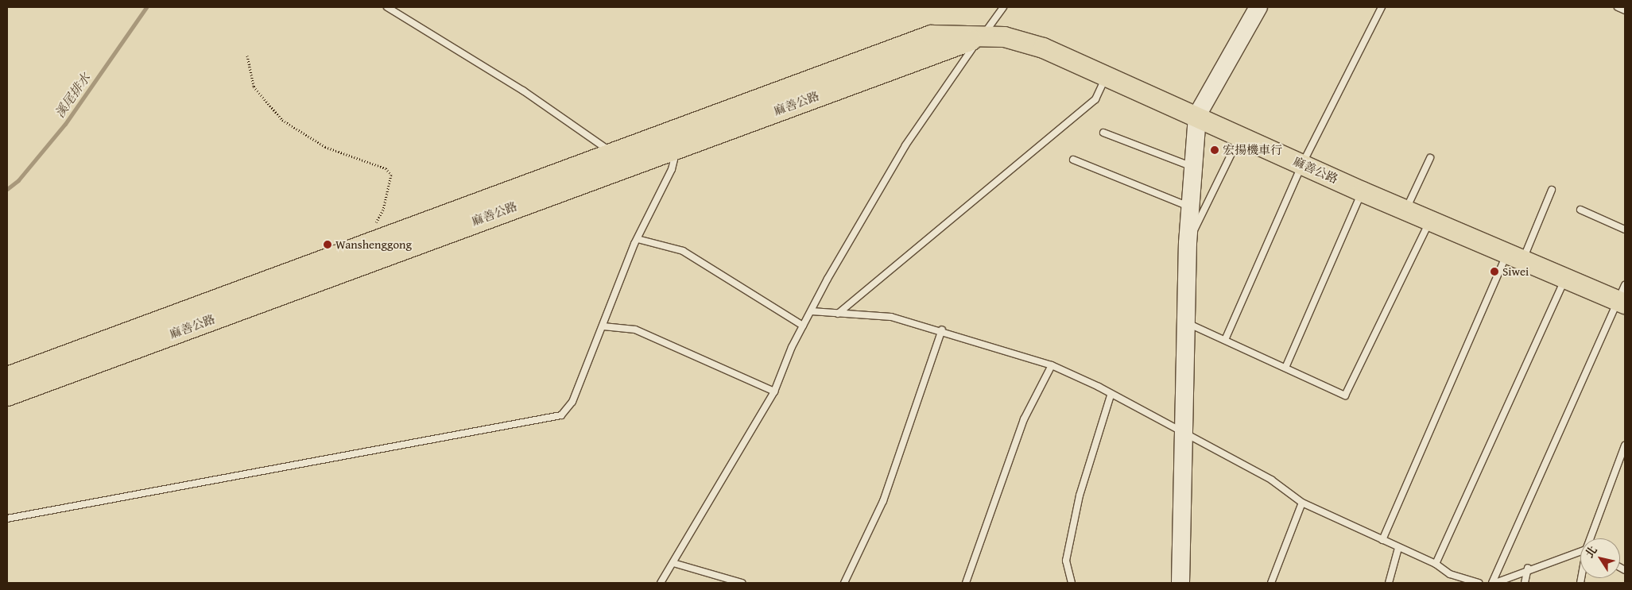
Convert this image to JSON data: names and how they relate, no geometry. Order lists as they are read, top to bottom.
{
  "streets": {
    "main road": ["麻善公路"]
  },
  "water": ["溪尾排水"],
  "places": ["宏揚機車行", "Wanshenggong", "Siwei"],
  "north": "top left"
}
